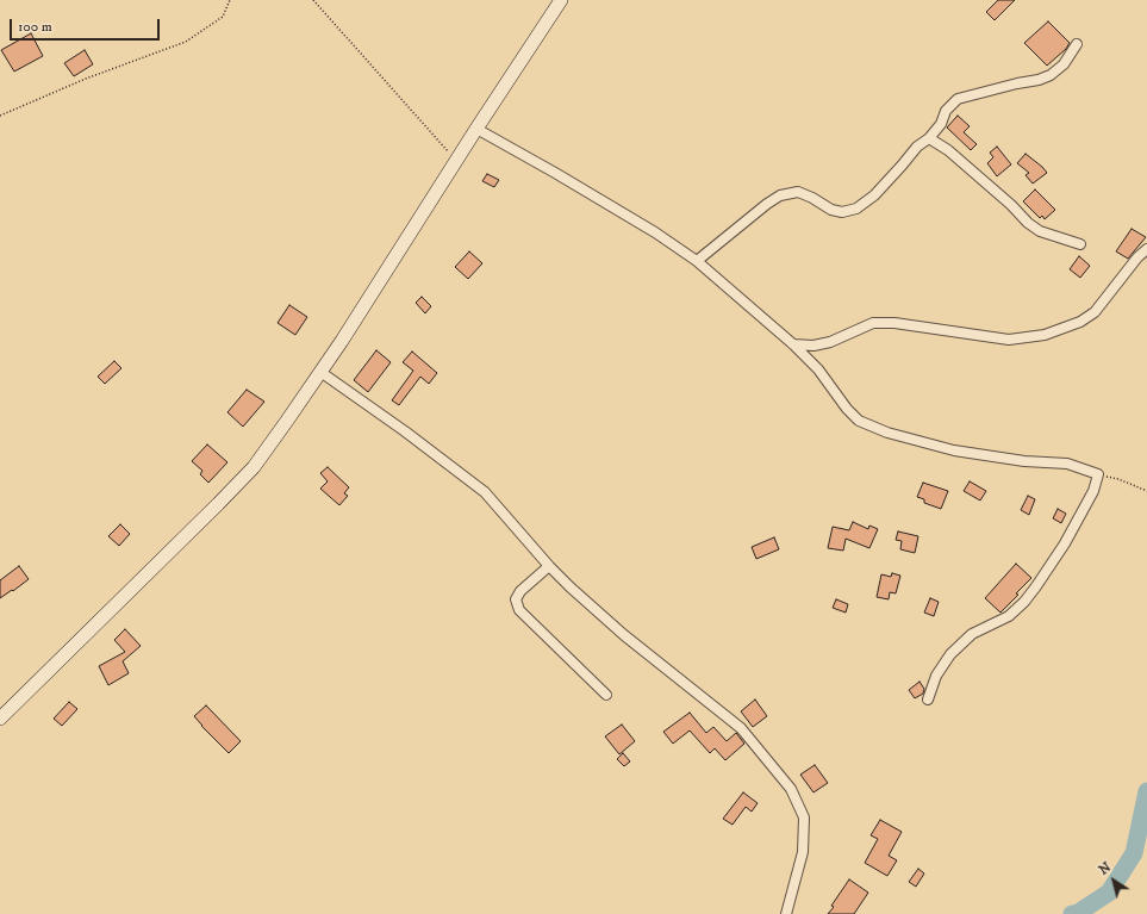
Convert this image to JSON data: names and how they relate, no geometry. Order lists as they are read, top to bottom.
{
  "scale_bar": "100 m",
  "north": "top left"
}
